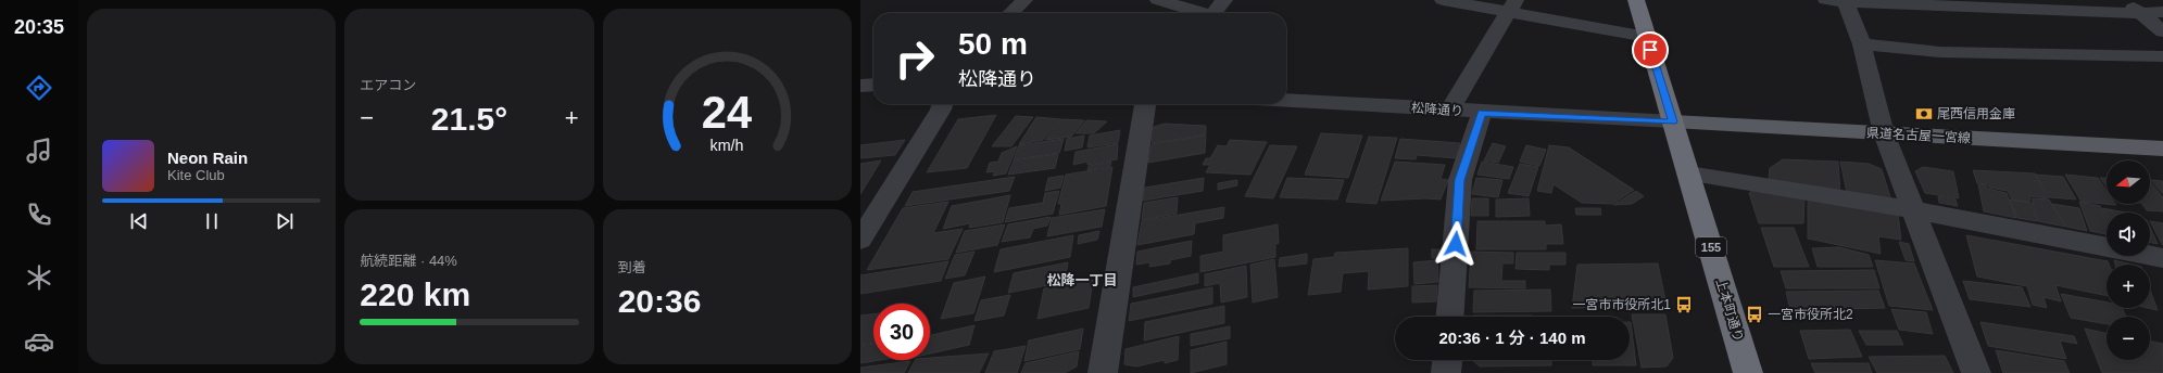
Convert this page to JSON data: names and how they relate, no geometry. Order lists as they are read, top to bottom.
{
  "streets": {
    "highway": ["155", "上本町通り"],
    "main road": ["県道名古屋一宮線"],
    "street": ["松降通り"]
  },
  "crossings": [
    ["松降通り", "県道名古屋一宮線"],
    ["松降通り", "155"],
    ["松降通り", "上本町通り"],
    ["県道名古屋一宮線", "155"],
    ["県道名古屋一宮線", "上本町通り"],
    ["155", "上本町通り"]
  ],
  "districts": ["松降一丁目"],
  "places": {
    "bank": ["尾西信用金庫"],
    "bus stop": ["一宮市市役所北1", "一宮市役所北2"]
  },
  "north": "left",
  "page": {
    "tabs": "20:35",
    "tile": [
      "エアコン",
      ["航続距離 · 44%", "220 km"],
      ["到着", "20:36"]
    ],
    "turn": ["50 m", "松降通り"],
    "heat": ["−", "21.5°", "+"],
    "song": ["Neon Rain", "Kite Club"],
    "map_buttons": ["+", "−"],
    "limit": "30",
    "trip": "20:36 · 1 分 · 140 m",
    "gauge": ["24", "km/h"]
  }
}
